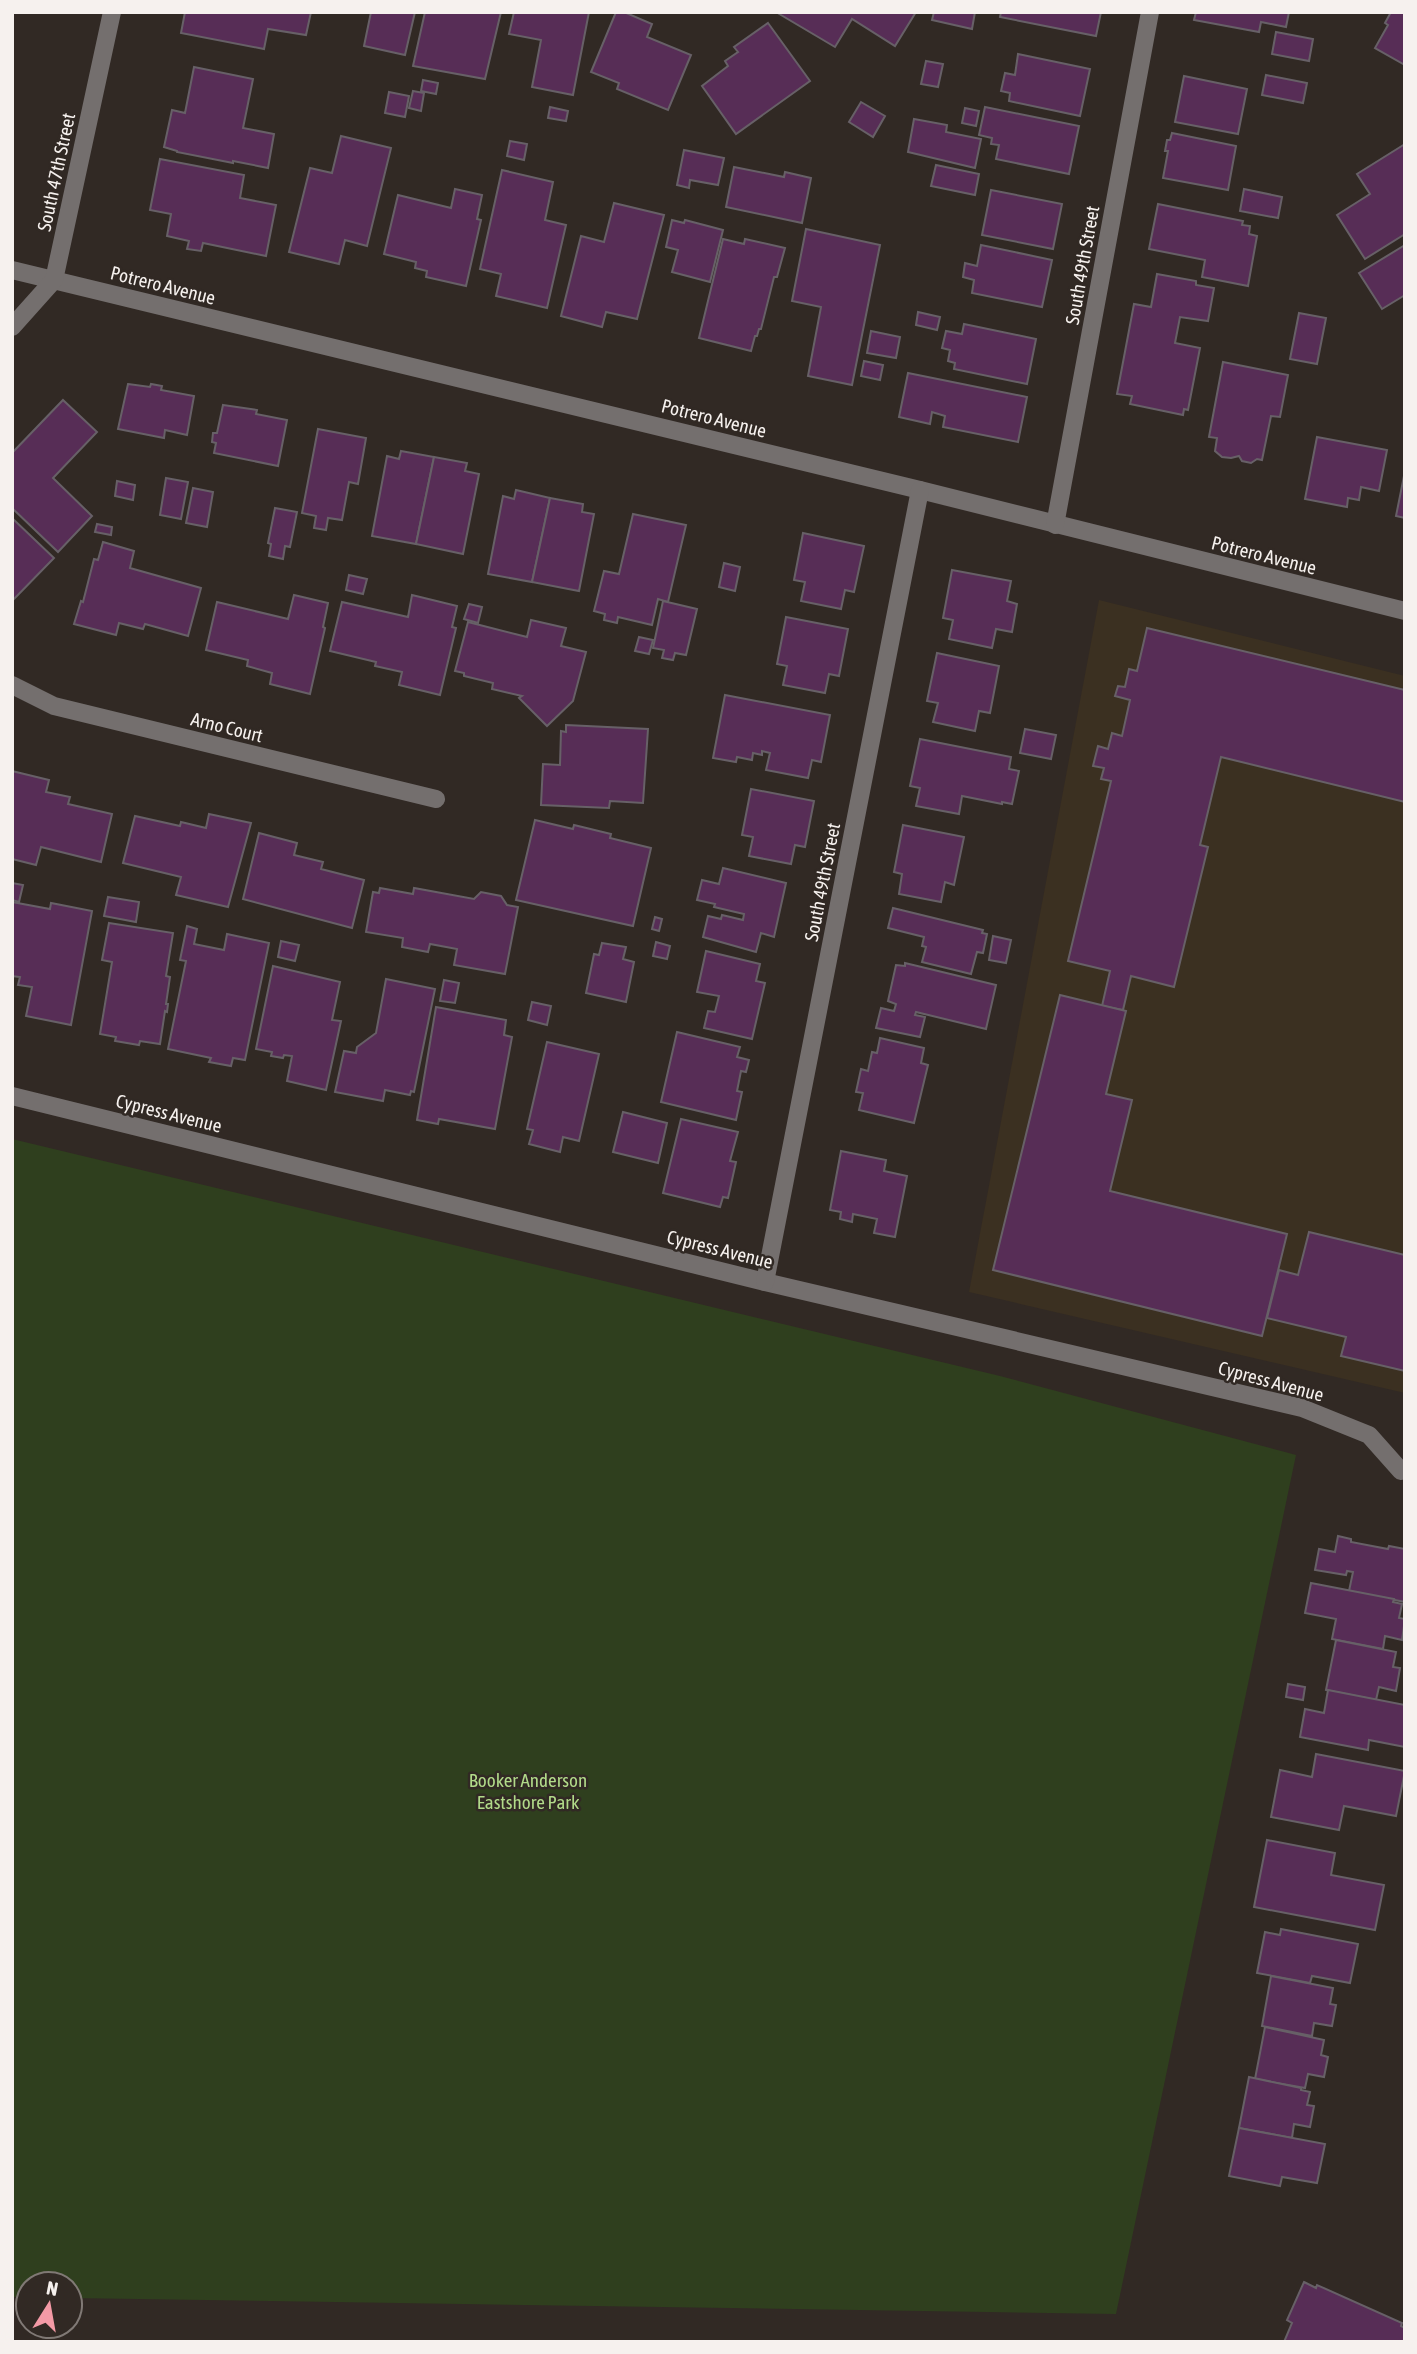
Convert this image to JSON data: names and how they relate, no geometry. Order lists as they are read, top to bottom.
{
  "streets": {
    "street": [
      "South 47th Street",
      "South 49th Street",
      "Potrero Avenue",
      "Arno Court",
      "Cypress Avenue"
    ]
  },
  "crossings": [
    ["South 47th Street", "Potrero Avenue"],
    ["South 49th Street", "Potrero Avenue"],
    ["South 49th Street", "Cypress Avenue"]
  ],
  "parks": ["Booker Anderson Eastshore Park"],
  "north": "top"
}
